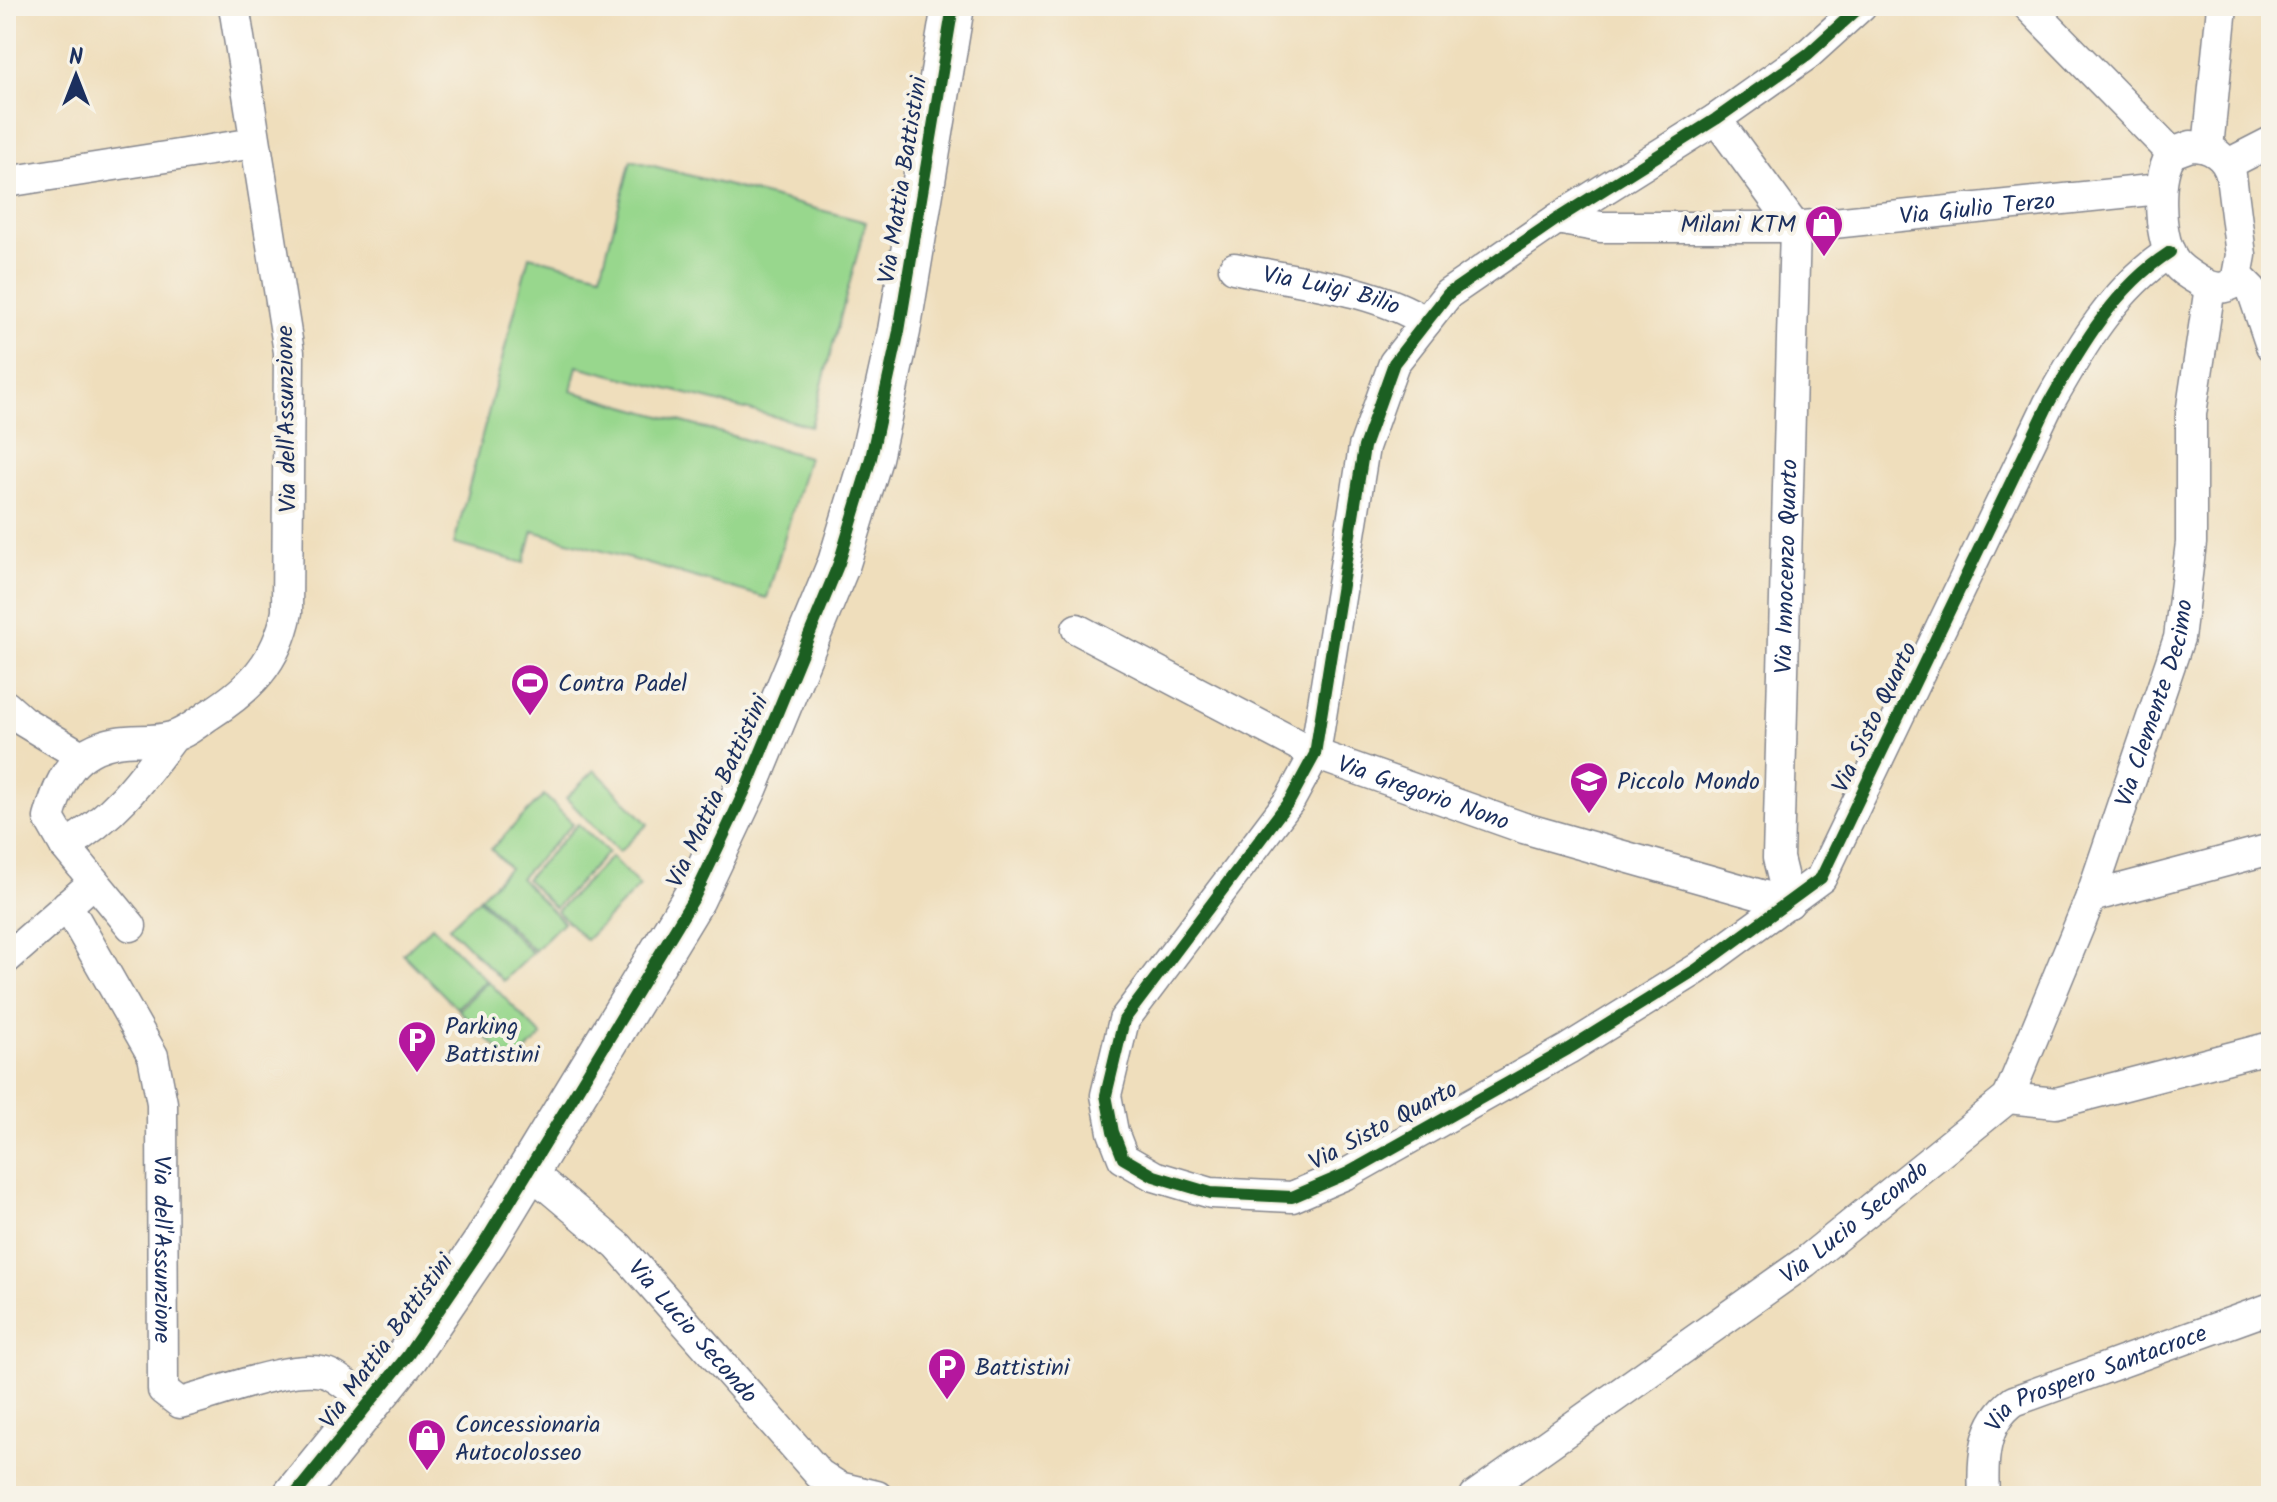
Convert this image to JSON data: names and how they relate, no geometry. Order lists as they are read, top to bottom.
{
  "streets": {
    "main road": ["Via Mattia Battistini"],
    "street": [
      "Via Giulio Terzo",
      "Via Luigi Bilio",
      "Via dell'Assunzione",
      "Via Innocenzo Quarto",
      "Via Clemente Decimo",
      "Via Sisto Quarto",
      "Via Gregorio Nono",
      "Via Lucio Secondo",
      "Via Prospero Santacroce"
    ]
  },
  "crossings": [
    ["Via Mattia Battistini", "Via dell'Assunzione"],
    ["Via Mattia Battistini", "Via Lucio Secondo"],
    ["Via Giulio Terzo", "Via Innocenzo Quarto"],
    ["Via Giulio Terzo", "Via Sisto Quarto"],
    ["Via Luigi Bilio", "Via Sisto Quarto"],
    ["Via Innocenzo Quarto", "Via Sisto Quarto"],
    ["Via Innocenzo Quarto", "Via Gregorio Nono"],
    ["Via Clemente Decimo", "Via Lucio Secondo"],
    ["Via Sisto Quarto", "Via Gregorio Nono"]
  ],
  "places": {
    "shop": ["Milani KTM", "Concessionaria Autocolosseo"],
    "sports": ["Contra Padel"],
    "school or university": ["Piccolo Mondo"],
    "parking": ["Parking Battistini", "Battistini"]
  },
  "north": "top"
}
